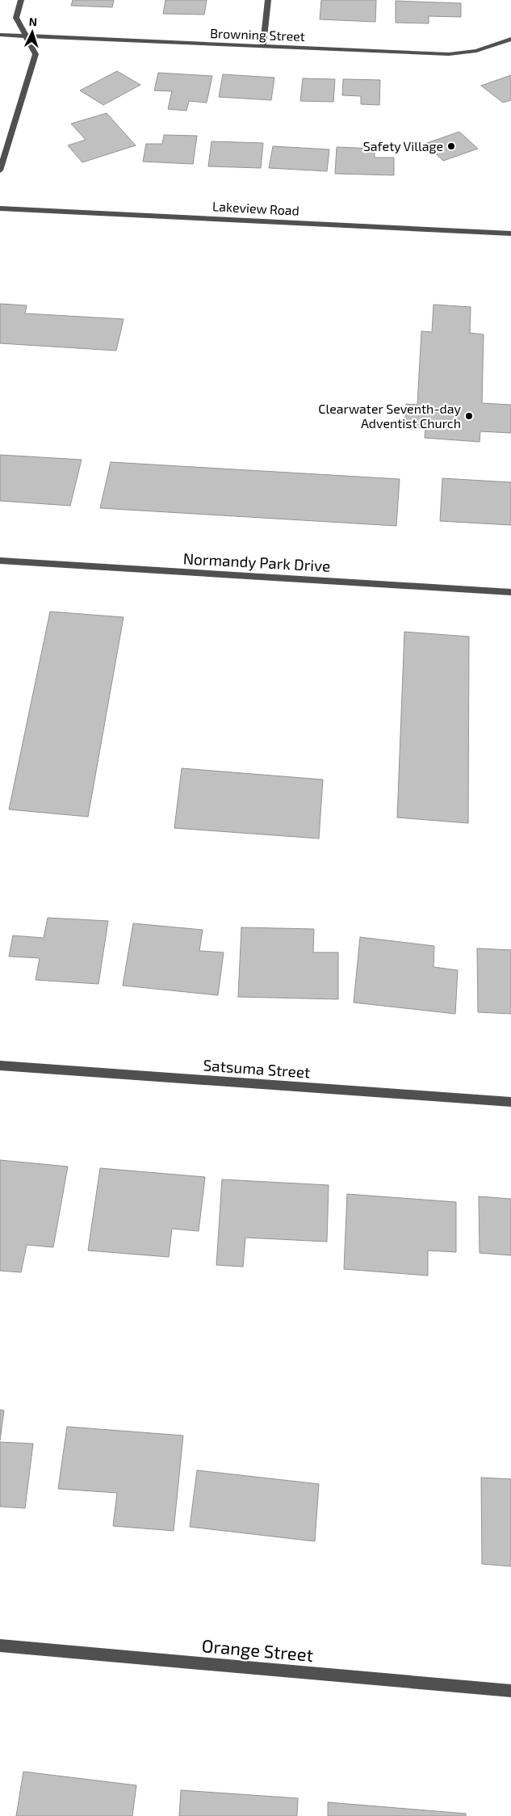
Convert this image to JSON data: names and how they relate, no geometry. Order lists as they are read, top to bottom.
{
  "streets": {
    "street": [
      "Browning Street",
      "Lakeview Road",
      "Normandy Park Drive",
      "Satsuma Street",
      "Orange Street"
    ]
  },
  "places": ["Safety Village", "Clearwater Seventh-day Adventist Church"],
  "north": "top"
}
